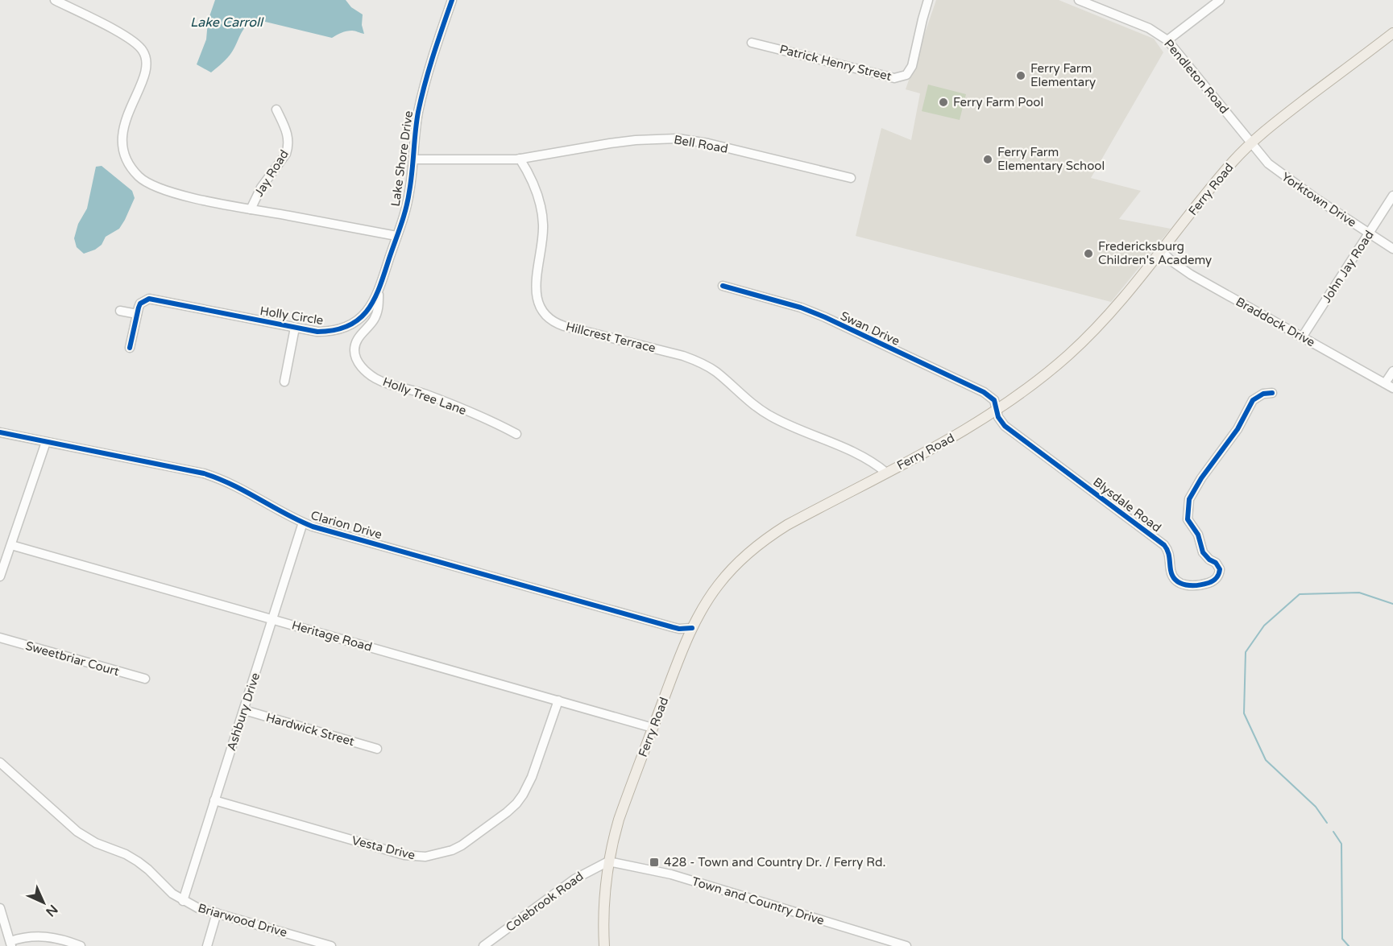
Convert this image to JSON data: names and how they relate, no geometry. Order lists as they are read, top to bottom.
{
  "streets": {
    "main road": ["Ferry Road"],
    "street": [
      "Patrick Henry Street",
      "Pendleton Road",
      "Bell Road",
      "Lake Shore Drive",
      "Jay Road",
      "Yorktown Drive",
      "John Jay Road",
      "Holly Circle",
      "Braddock Drive",
      "Swan Drive",
      "Hillcrest Terrace",
      "Holly Tree Lane",
      "Blysdale Road",
      "Clarion Drive",
      "Heritage Road",
      "Sweetbriar Court",
      "Ashbury Drive",
      "Hardwick Street",
      "Vesta Drive",
      "Town and Country Drive",
      "Colebrook Road",
      "Briarwood Drive"
    ]
  },
  "crossings": [
    ["Pendleton Road", "Ferry Road"],
    ["Pendleton Road", "Yorktown Drive"],
    ["Bell Road", "Hillcrest Terrace"],
    ["Lake Shore Drive", "Holly Circle"],
    ["Ferry Road", "Yorktown Drive"],
    ["Ferry Road", "Braddock Drive"],
    ["Ferry Road", "Swan Drive"],
    ["Ferry Road", "Hillcrest Terrace"],
    ["Ferry Road", "Blysdale Road"],
    ["Ferry Road", "Clarion Drive"],
    ["Ferry Road", "Heritage Road"],
    ["Ferry Road", "Town and Country Drive"],
    ["Ferry Road", "Colebrook Road"],
    ["Yorktown Drive", "John Jay Road"],
    ["John Jay Road", "Braddock Drive"],
    ["Holly Circle", "Holly Tree Lane"],
    ["Swan Drive", "Blysdale Road"],
    ["Clarion Drive", "Ashbury Drive"],
    ["Heritage Road", "Ashbury Drive"],
    ["Heritage Road", "Vesta Drive"],
    ["Ashbury Drive", "Hardwick Street"],
    ["Ashbury Drive", "Vesta Drive"],
    ["Ashbury Drive", "Briarwood Drive"],
    ["Town and Country Drive", "Colebrook Road"]
  ],
  "water": ["Lake Carroll"],
  "places": {
    "other": [
      "Ferry Farm Elementary",
      "Ferry Farm Pool",
      "Ferry Farm Elementary School",
      "Fredericksburg Children's Academy"
    ],
    "transit": ["428 - Town and Country Dr. / Ferry Rd."]
  },
  "north": "bottom right"
}
